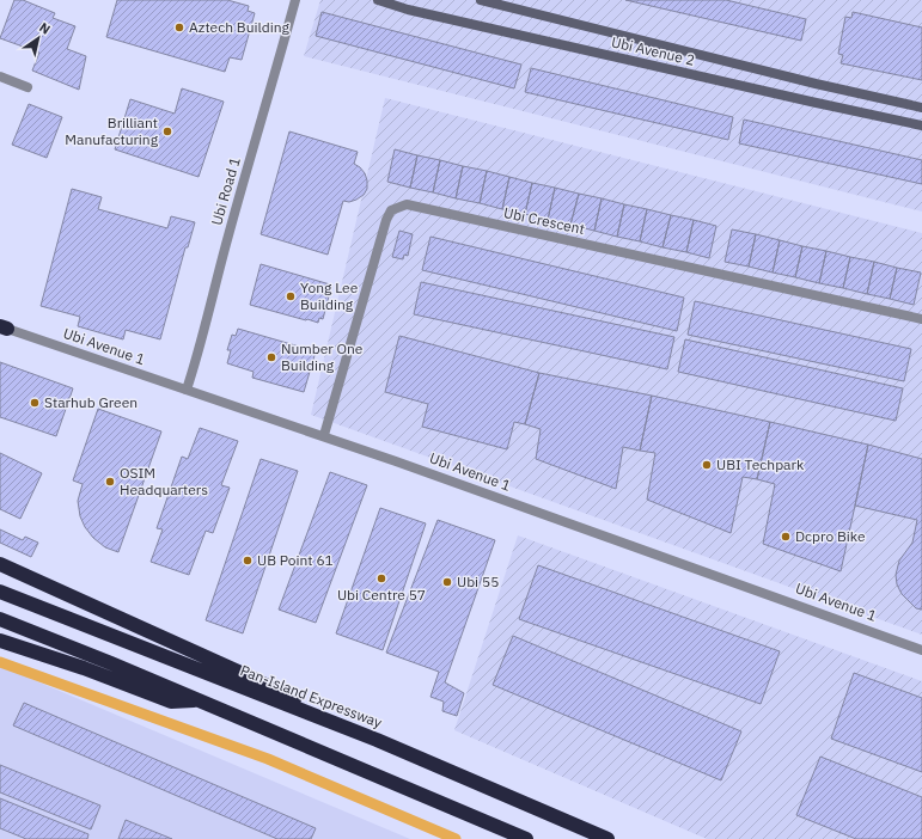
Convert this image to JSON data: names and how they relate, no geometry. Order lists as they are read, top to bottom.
{
  "streets": {
    "highway": ["Pan-Island Expressway"],
    "main road": ["Ubi Avenue 2"],
    "street": ["Ubi Road 1", "Ubi Crescent", "Ubi Avenue 1"]
  },
  "crossings": [
    ["Ubi Road 1", "Ubi Avenue 1"],
    ["Ubi Crescent", "Ubi Avenue 1"]
  ],
  "places": [
    "Aztech Building",
    "Brilliant Manufacturing",
    "Yong Lee Building",
    "Number One Building",
    "Starhub Green",
    "UBI Techpark",
    "OSIM Headquarters",
    "Dcpro Bike",
    "UB Point 61",
    "Ubi Centre 57",
    "Ubi 55"
  ],
  "north": "top right"
}
